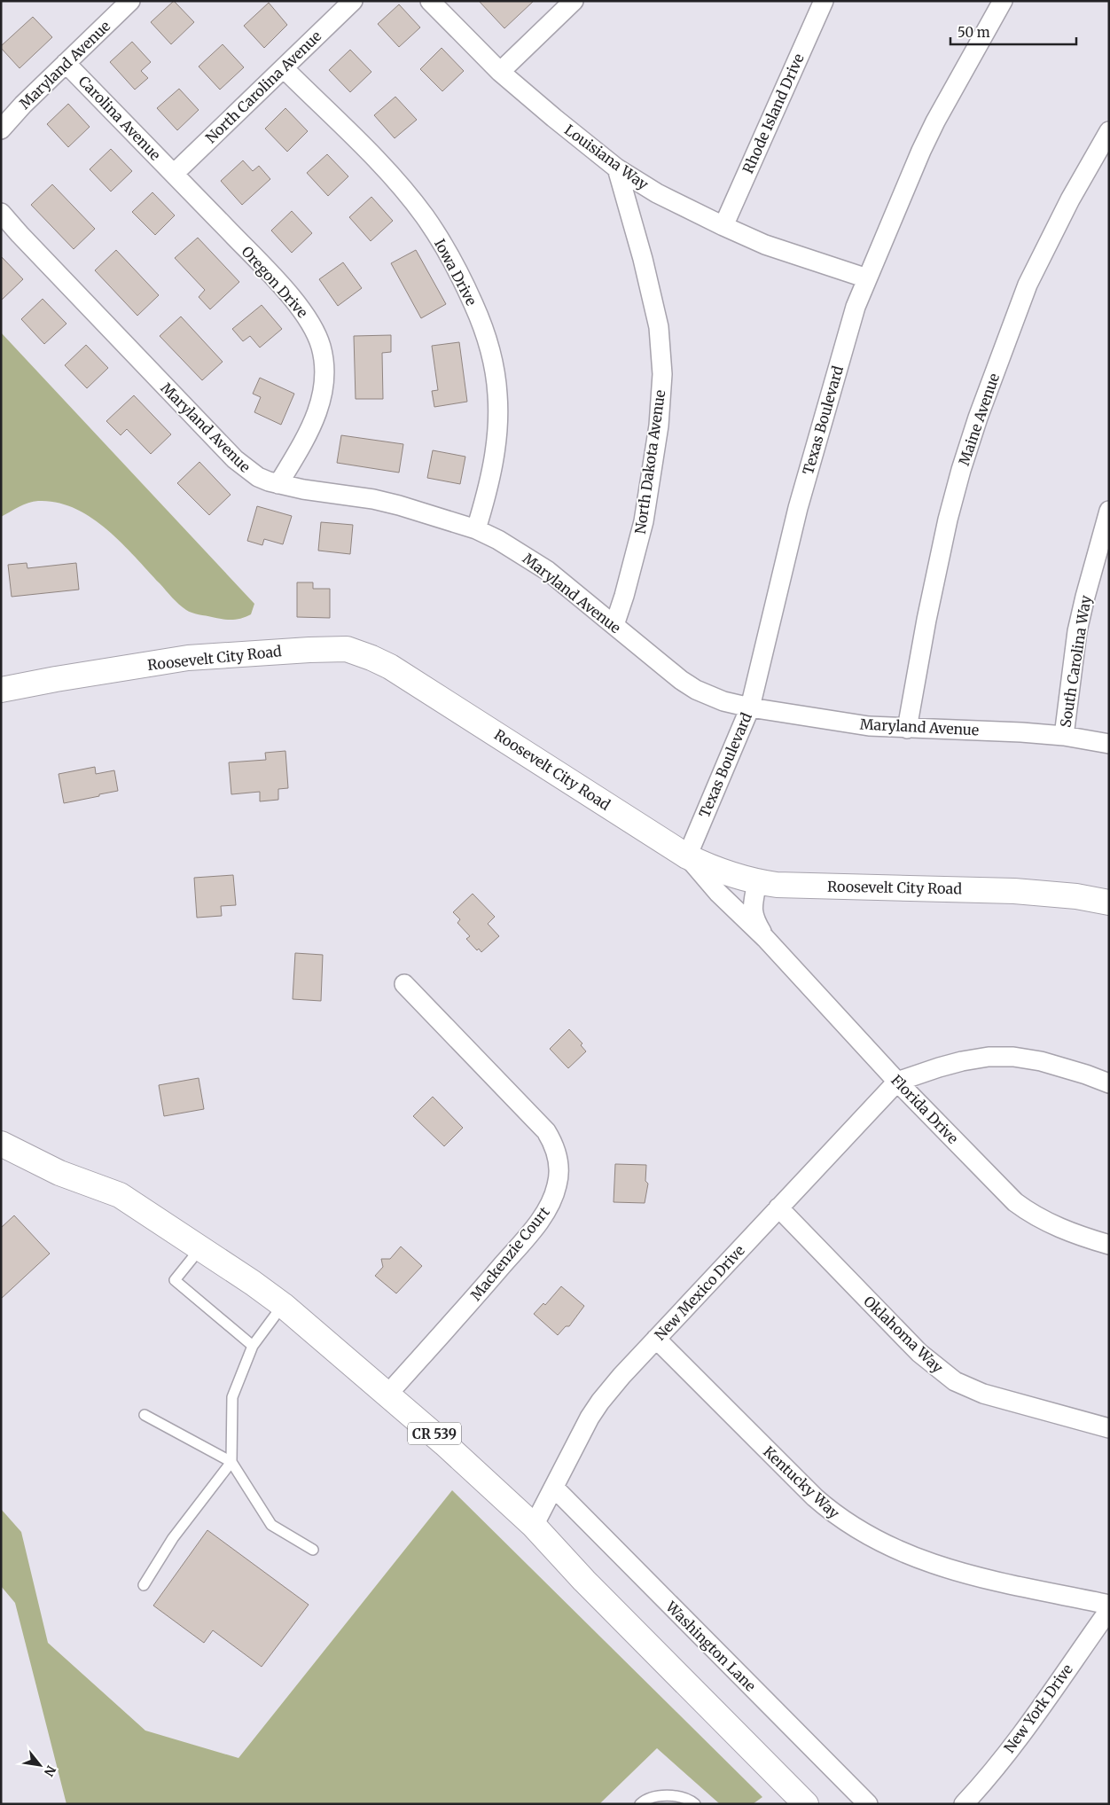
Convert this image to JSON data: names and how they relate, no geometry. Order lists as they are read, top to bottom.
{
  "streets": {
    "street": [
      "Maryland Avenue",
      "North Carolina Avenue",
      "Rhode Island Drive",
      "Carolina Avenue",
      "Louisiana Way",
      "Iowa Drive",
      "Oregon Drive",
      "Maine Avenue",
      "Texas Boulevard",
      "North Dakota Avenue",
      "Roosevelt City Road",
      "South Carolina Way",
      "Florida Drive",
      "Mackenzie Court",
      "New Mexico Drive",
      "Oklahoma Way",
      "CR 539",
      "Kentucky Way",
      "Washington Lane",
      "New York Drive"
    ]
  },
  "crossings": [
    ["Maryland Avenue", "Carolina Avenue"],
    ["Maryland Avenue", "Iowa Drive"],
    ["Maryland Avenue", "Oregon Drive"],
    ["Maryland Avenue", "Maine Avenue"],
    ["Maryland Avenue", "Texas Boulevard"],
    ["Maryland Avenue", "North Dakota Avenue"],
    ["Maryland Avenue", "South Carolina Way"],
    ["North Carolina Avenue", "Carolina Avenue"],
    ["North Carolina Avenue", "Iowa Drive"],
    ["North Carolina Avenue", "Oregon Drive"],
    ["Rhode Island Drive", "Louisiana Way"],
    ["Carolina Avenue", "Oregon Drive"],
    ["Louisiana Way", "Texas Boulevard"],
    ["Louisiana Way", "North Dakota Avenue"],
    ["Texas Boulevard", "Roosevelt City Road"],
    ["Texas Boulevard", "Florida Drive"],
    ["Roosevelt City Road", "Florida Drive"],
    ["Florida Drive", "New Mexico Drive"],
    ["Mackenzie Court", "CR 539"],
    ["New Mexico Drive", "Oklahoma Way"],
    ["New Mexico Drive", "CR 539"],
    ["New Mexico Drive", "Kentucky Way"],
    ["New Mexico Drive", "Washington Lane"]
  ],
  "scale_bar": "50 m",
  "north": "bottom right"
}
